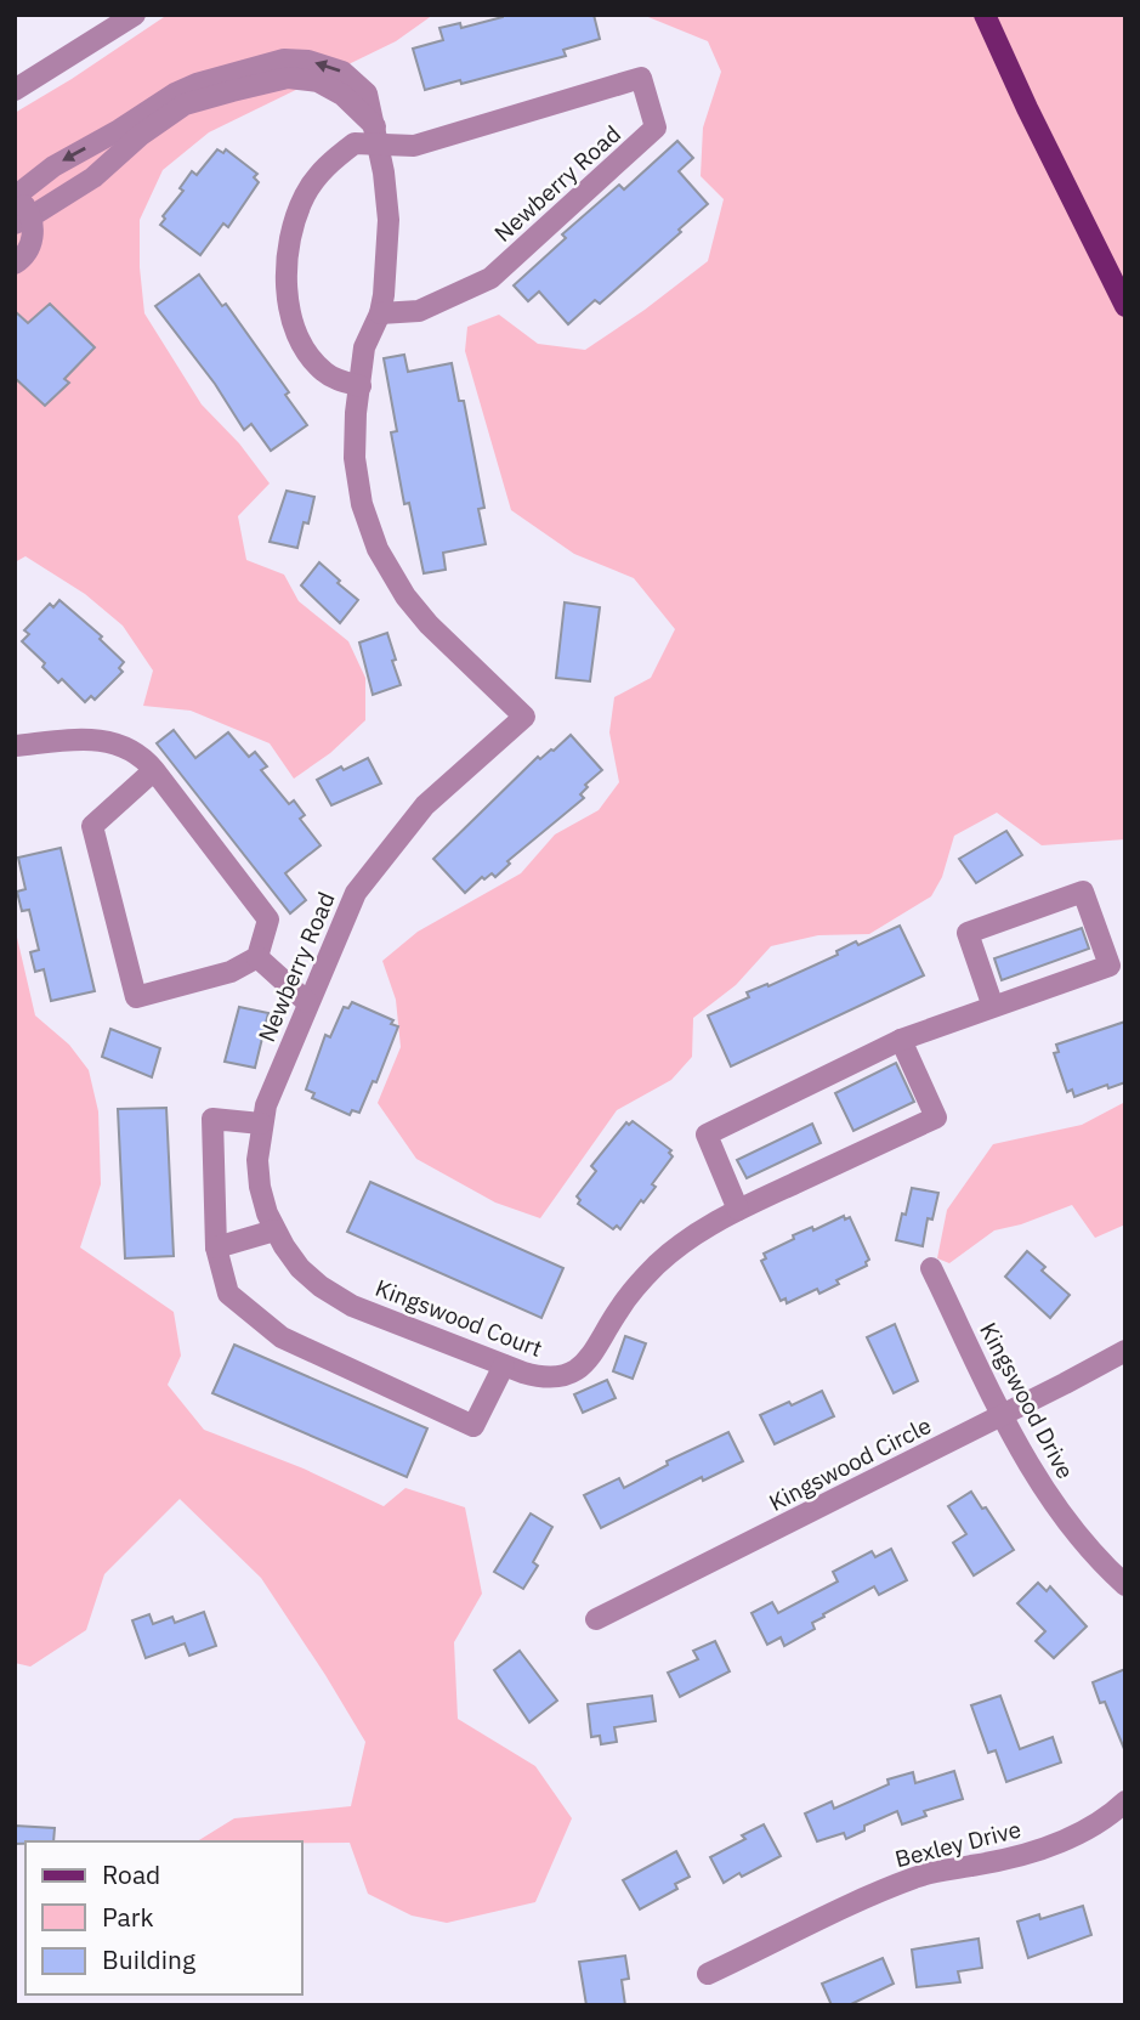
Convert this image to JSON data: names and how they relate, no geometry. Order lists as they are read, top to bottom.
{
  "streets": {
    "street": [
      "Newberry Road",
      "Kingswood Court",
      "Kingswood Drive",
      "Kingswood Circle",
      "Bexley Drive"
    ]
  },
  "crossings": [
    ["Newberry Road", "Kingswood Court"],
    ["Kingswood Drive", "Kingswood Circle"]
  ],
  "legend": ["Road", "Park", "Building"]
}
